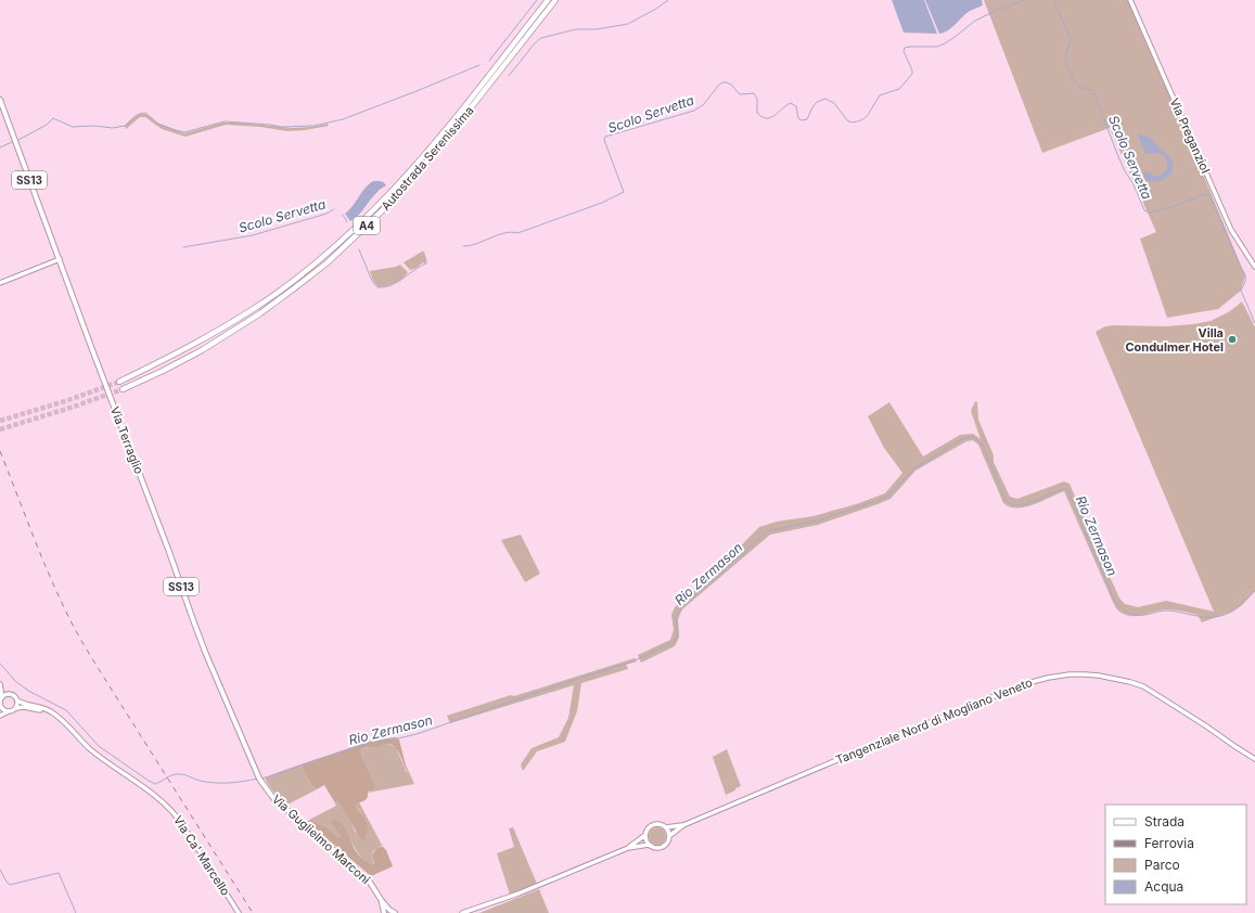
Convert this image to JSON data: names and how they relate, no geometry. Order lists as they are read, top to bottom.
{
  "streets": {
    "highway": ["Autostrada Serenissima", "A4"],
    "main road": [
      "Via Preganziol",
      "SS13",
      "Via Terraglio",
      "Tangenziale Nord di Mogliano Veneto",
      "Via Guglielmo Marconi",
      "Via Ca' Marcello"
    ]
  },
  "crossings": [
    ["Via Terraglio", "Via Guglielmo Marconi"]
  ],
  "water": ["Scolo Servetta", "Rio Zermason"],
  "places": ["Villa Condulmer Hotel"],
  "legend": [
    "Strada",
    "Ferrovia",
    "Parco",
    "Acqua"
  ]
}
